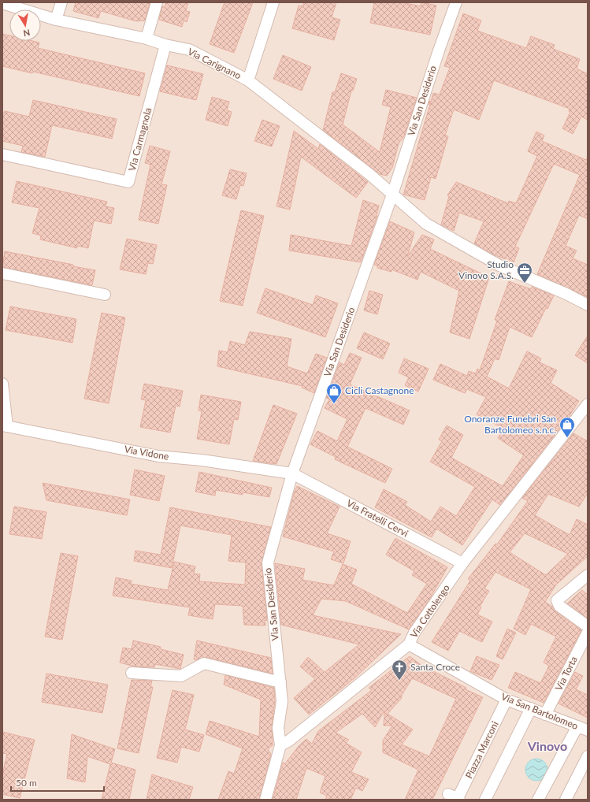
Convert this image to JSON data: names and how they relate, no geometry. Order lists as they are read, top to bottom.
{
  "streets": {
    "street": [
      "Via Carignano",
      "Via San Desiderio",
      "Via Carmagnola",
      "Via Vidone",
      "Via Fratelli Cervi",
      "Via Cottolengo",
      "Via Torta",
      "Via San Bartolomeo",
      "Piazza Marconi"
    ]
  },
  "crossings": [
    ["Via Carignano", "Via San Desiderio"],
    ["Via Carignano", "Via Carmagnola"],
    ["Via San Desiderio", "Via Vidone"],
    ["Via San Desiderio", "Via Fratelli Cervi"],
    ["Via San Desiderio", "Via Cottolengo"],
    ["Via Vidone", "Via Fratelli Cervi"],
    ["Via Fratelli Cervi", "Via Cottolengo"],
    ["Via Cottolengo", "Via San Bartolomeo"],
    ["Via Torta", "Via San Bartolomeo"],
    ["Via San Bartolomeo", "Piazza Marconi"]
  ],
  "districts": ["Vinovo"],
  "places": {
    "office": ["Studio Vinovo S.A.S."],
    "shop": ["Cicli Castagnone", "Onoranze Funebri San Bartolomeo s.n.c."],
    "church": ["Santa Croce"]
  },
  "scale_bar": "50 m",
  "north": "bottom"
}
